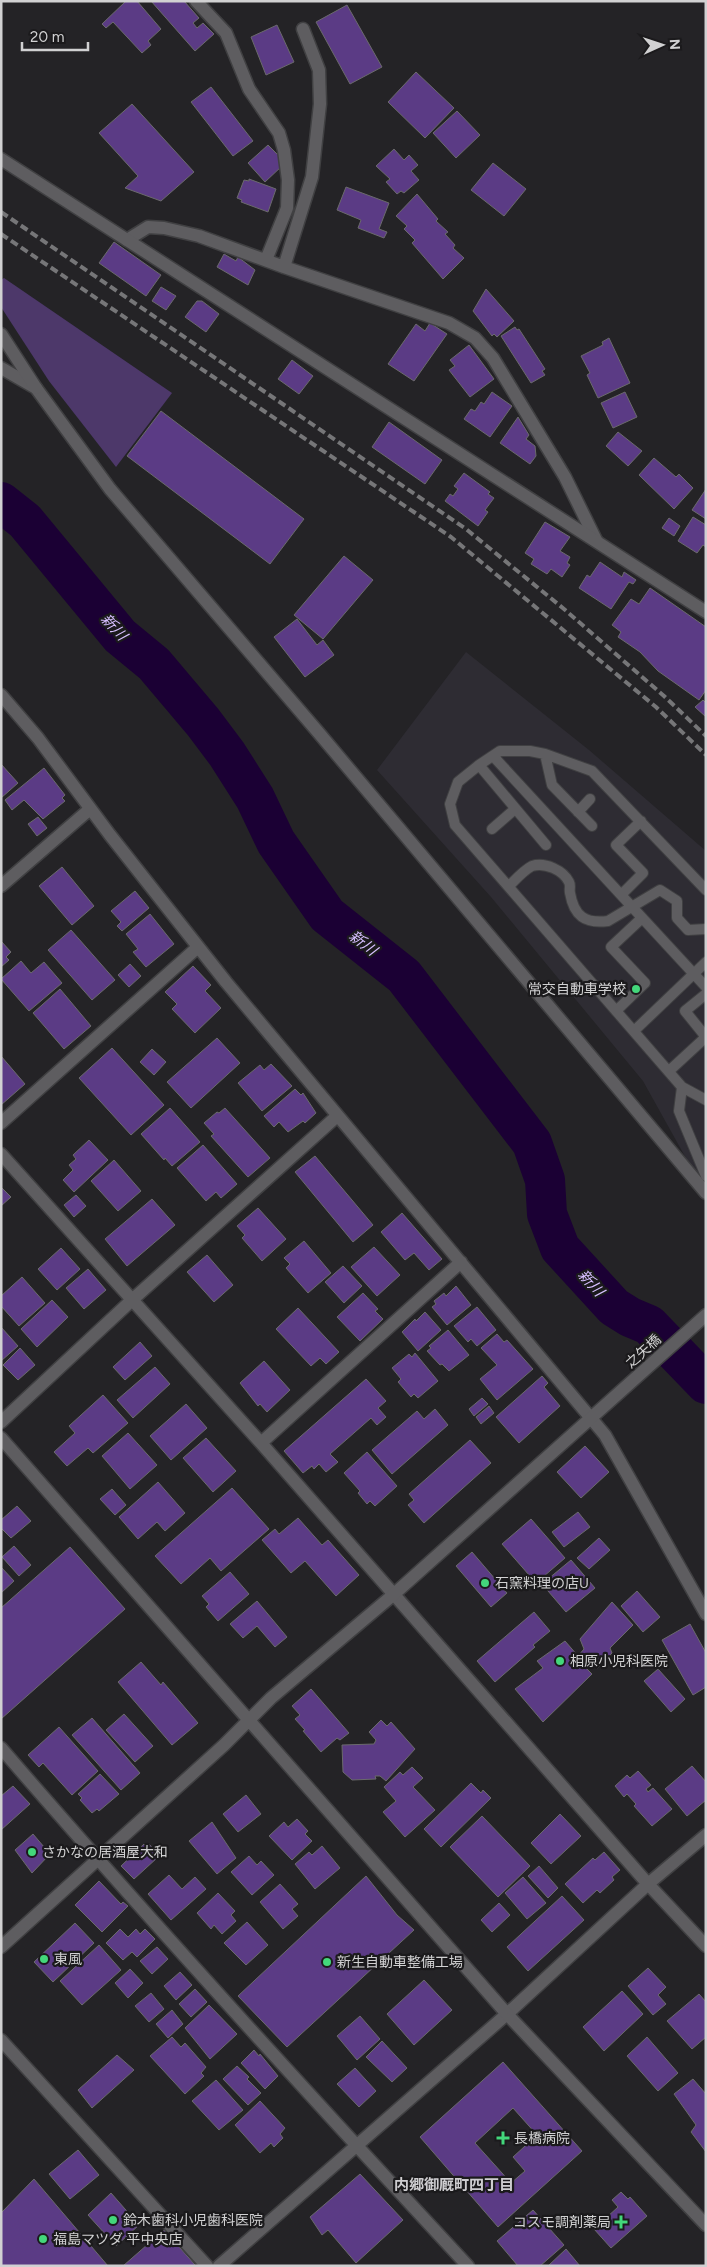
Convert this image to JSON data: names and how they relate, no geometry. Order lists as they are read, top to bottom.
{
  "streets": {
    "street": ["之矢橋"]
  },
  "districts": ["内郷御厩町四丁目"],
  "water": ["新川"],
  "places": {
    "other": [
      "常交自動車学校",
      "石窯料理の店U",
      "相原小児科医院",
      "さかなの居酒屋大和",
      "東風",
      "新生自動車整備工場",
      "鈴木歯科小児歯科医院",
      "福島マツダ 平中央店"
    ],
    "health": ["長橋病院", "コスモ調剤薬局"]
  },
  "scale_bar": "20 m",
  "north": "right"
}
